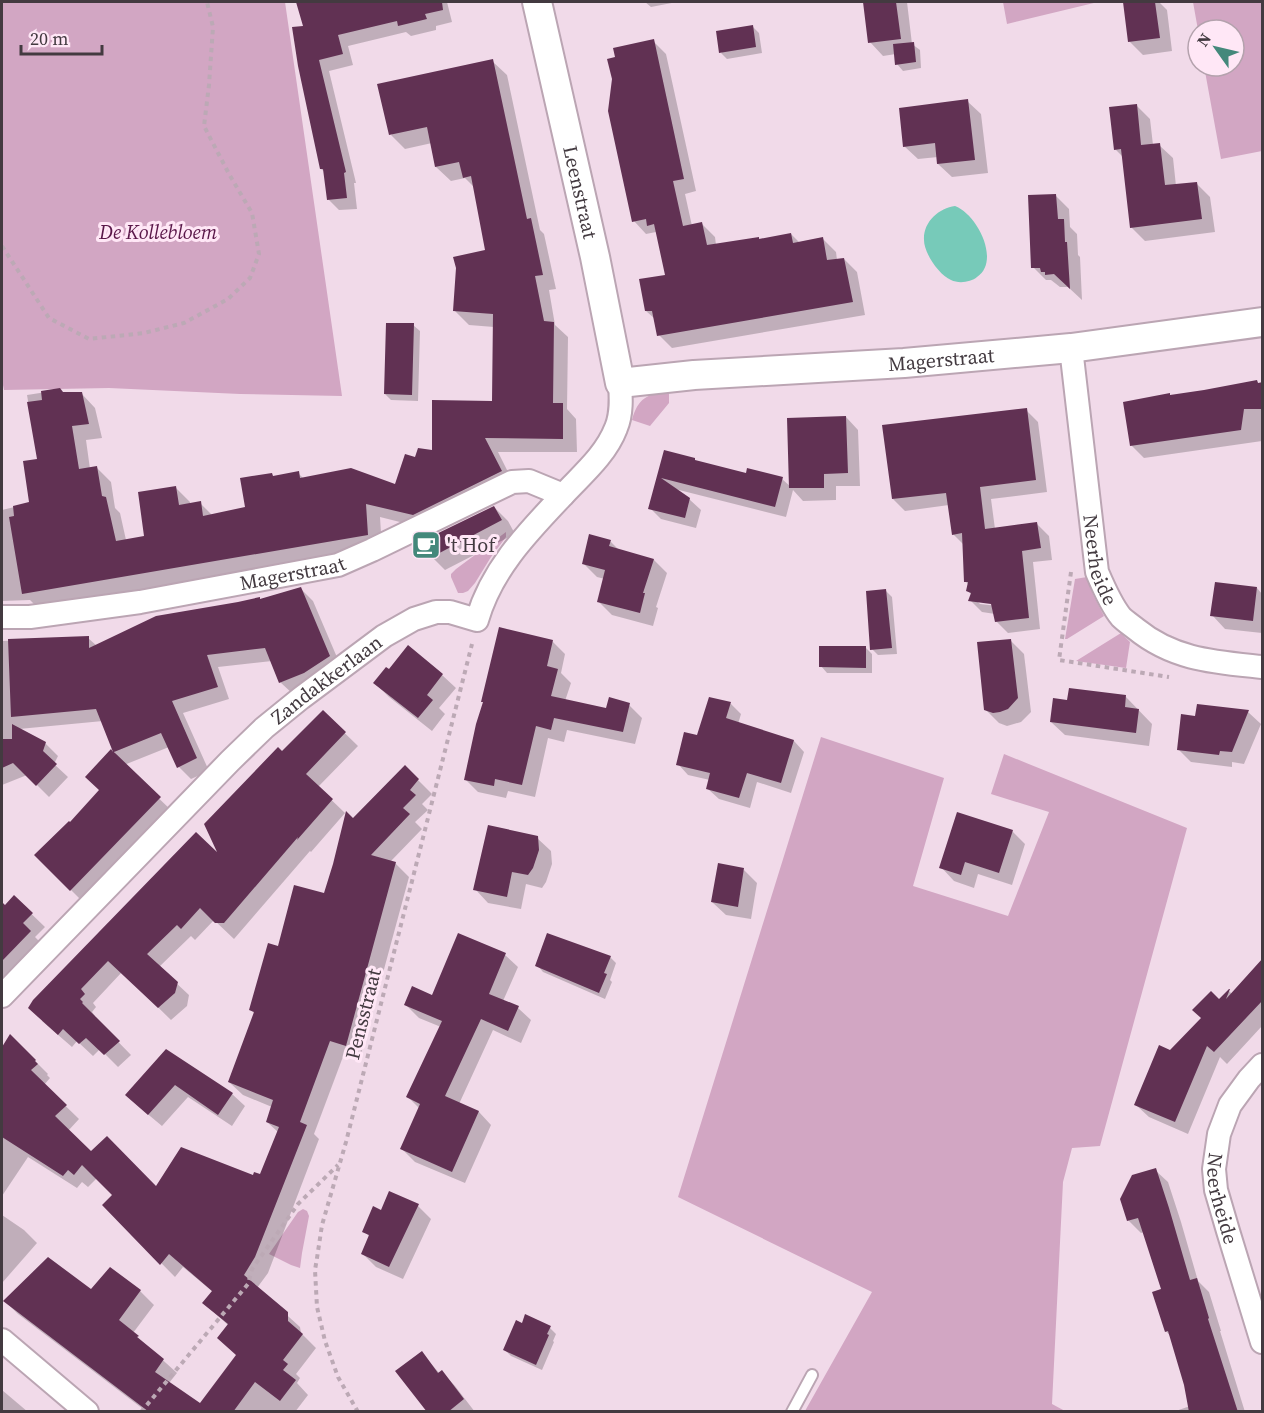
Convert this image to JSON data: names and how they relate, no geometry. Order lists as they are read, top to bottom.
{
  "streets": {
    "street": [
      "Leenstraat",
      "Magerstraat",
      "Neerheide",
      "Zandakkerlaan"
    ],
    "path": ["Pensstraat"]
  },
  "crossings": [
    ["Leenstraat", "Magerstraat"],
    ["Magerstraat", "Neerheide"],
    ["Zandakkerlaan", "Pensstraat"]
  ],
  "parks": ["De Kollebloem"],
  "places": {
    "cafe": ["'t Hof"]
  },
  "scale_bar": "20 m",
  "north": "top left"
}
